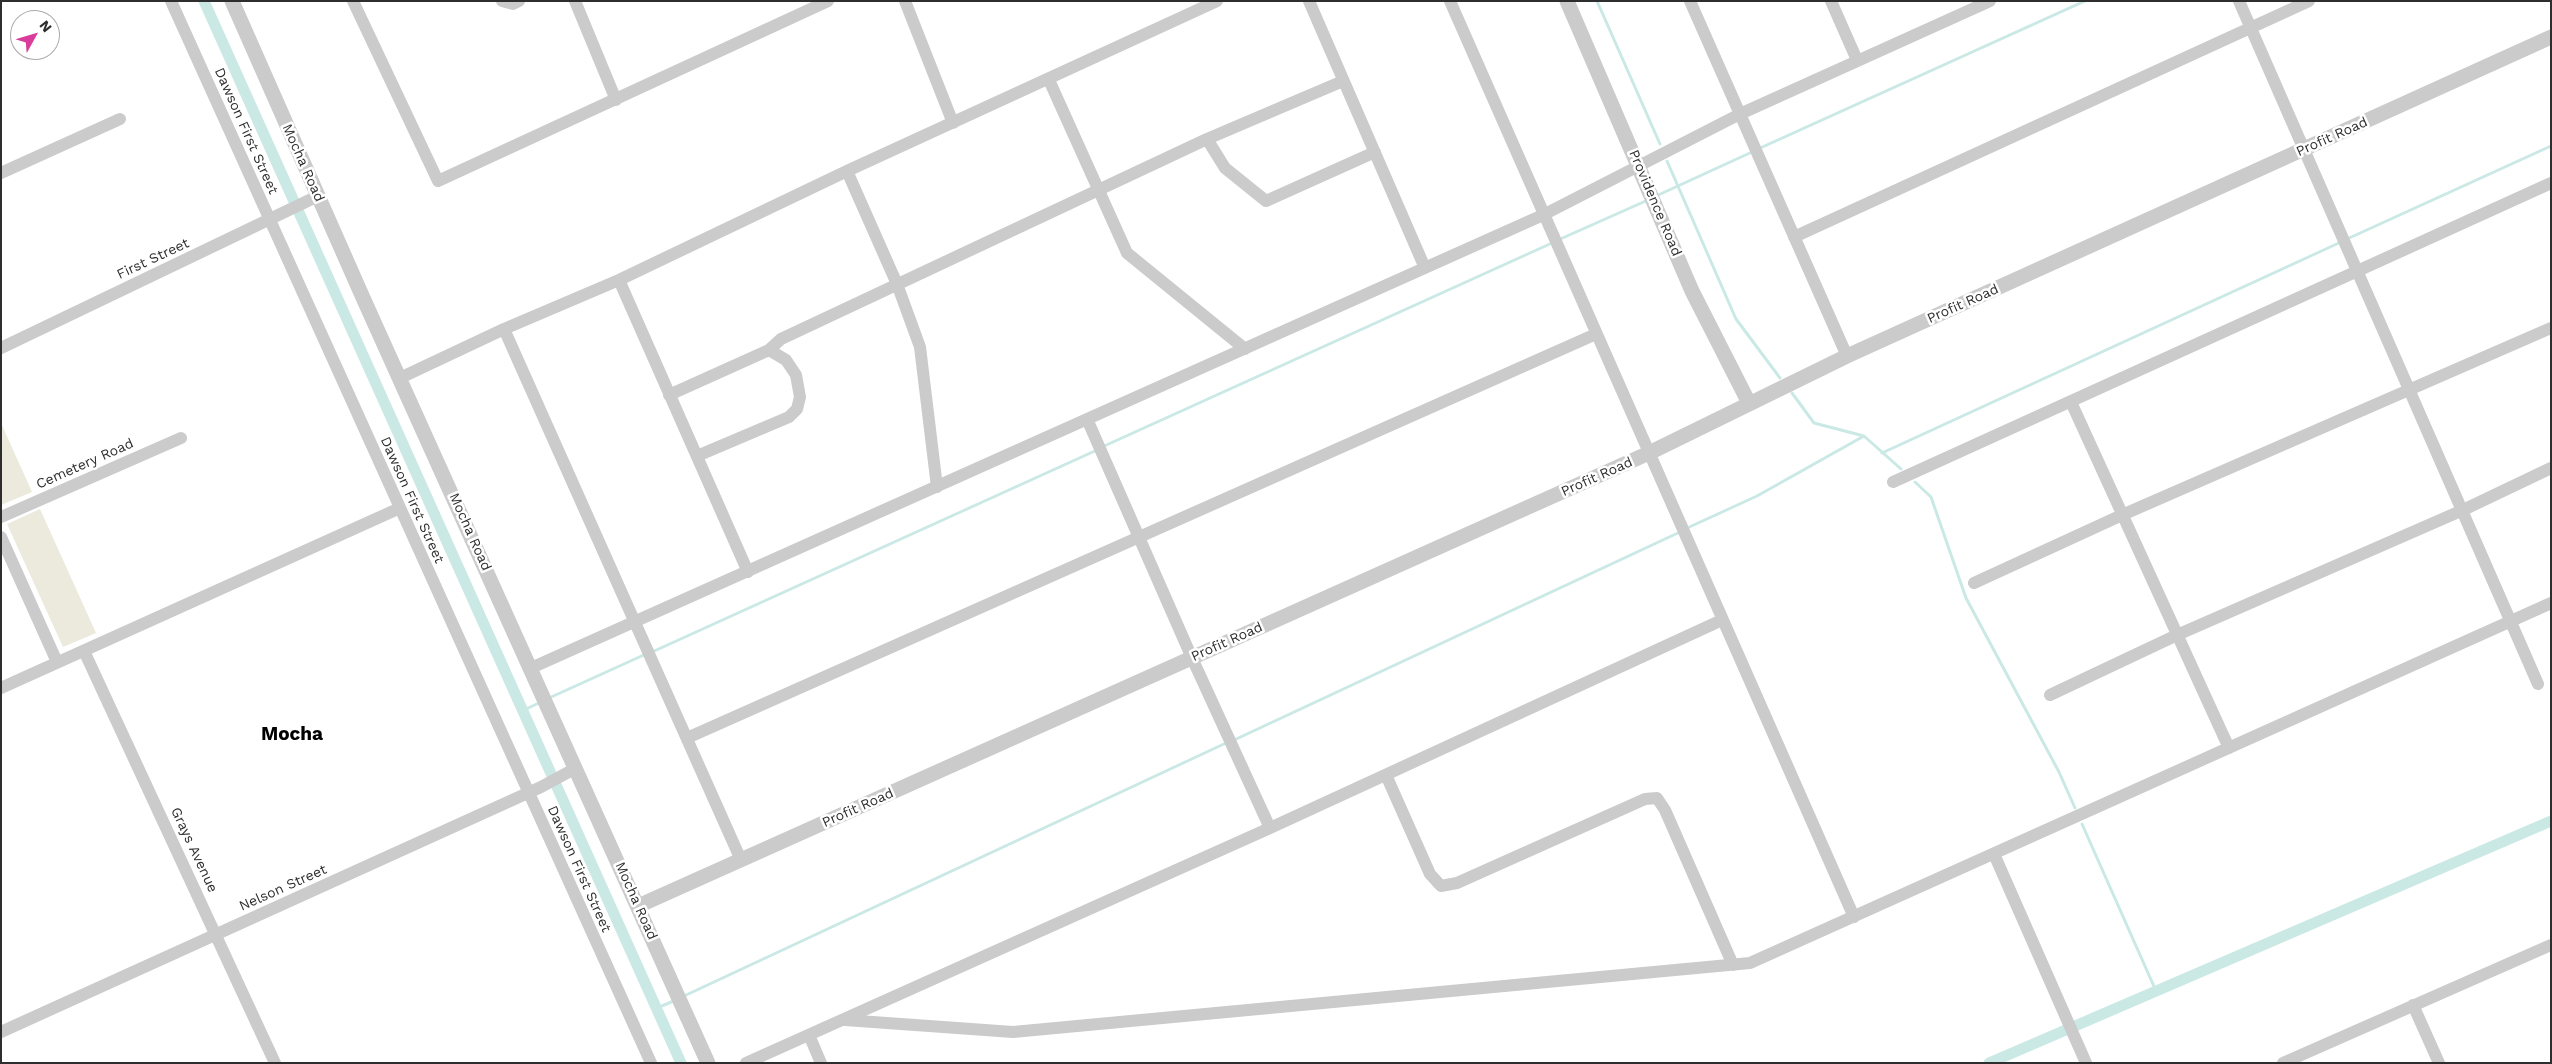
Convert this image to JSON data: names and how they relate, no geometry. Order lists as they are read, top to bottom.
{
  "streets": {
    "street": [
      "Dawson First Street",
      "Profit Road",
      "Mocha Road",
      "Providence Road",
      "First Street",
      "Cemetery Road",
      "Grays Avenue",
      "Nelson Street"
    ]
  },
  "crossings": [
    ["Dawson First Street", "First Street"],
    ["Dawson First Street", "Nelson Street"],
    ["Profit Road", "Mocha Road"],
    ["Profit Road", "Providence Road"],
    ["Mocha Road", "First Street"],
    ["Mocha Road", "Nelson Street"],
    ["Grays Avenue", "Nelson Street"]
  ],
  "districts": ["Mocha"],
  "north": "top right"
}
